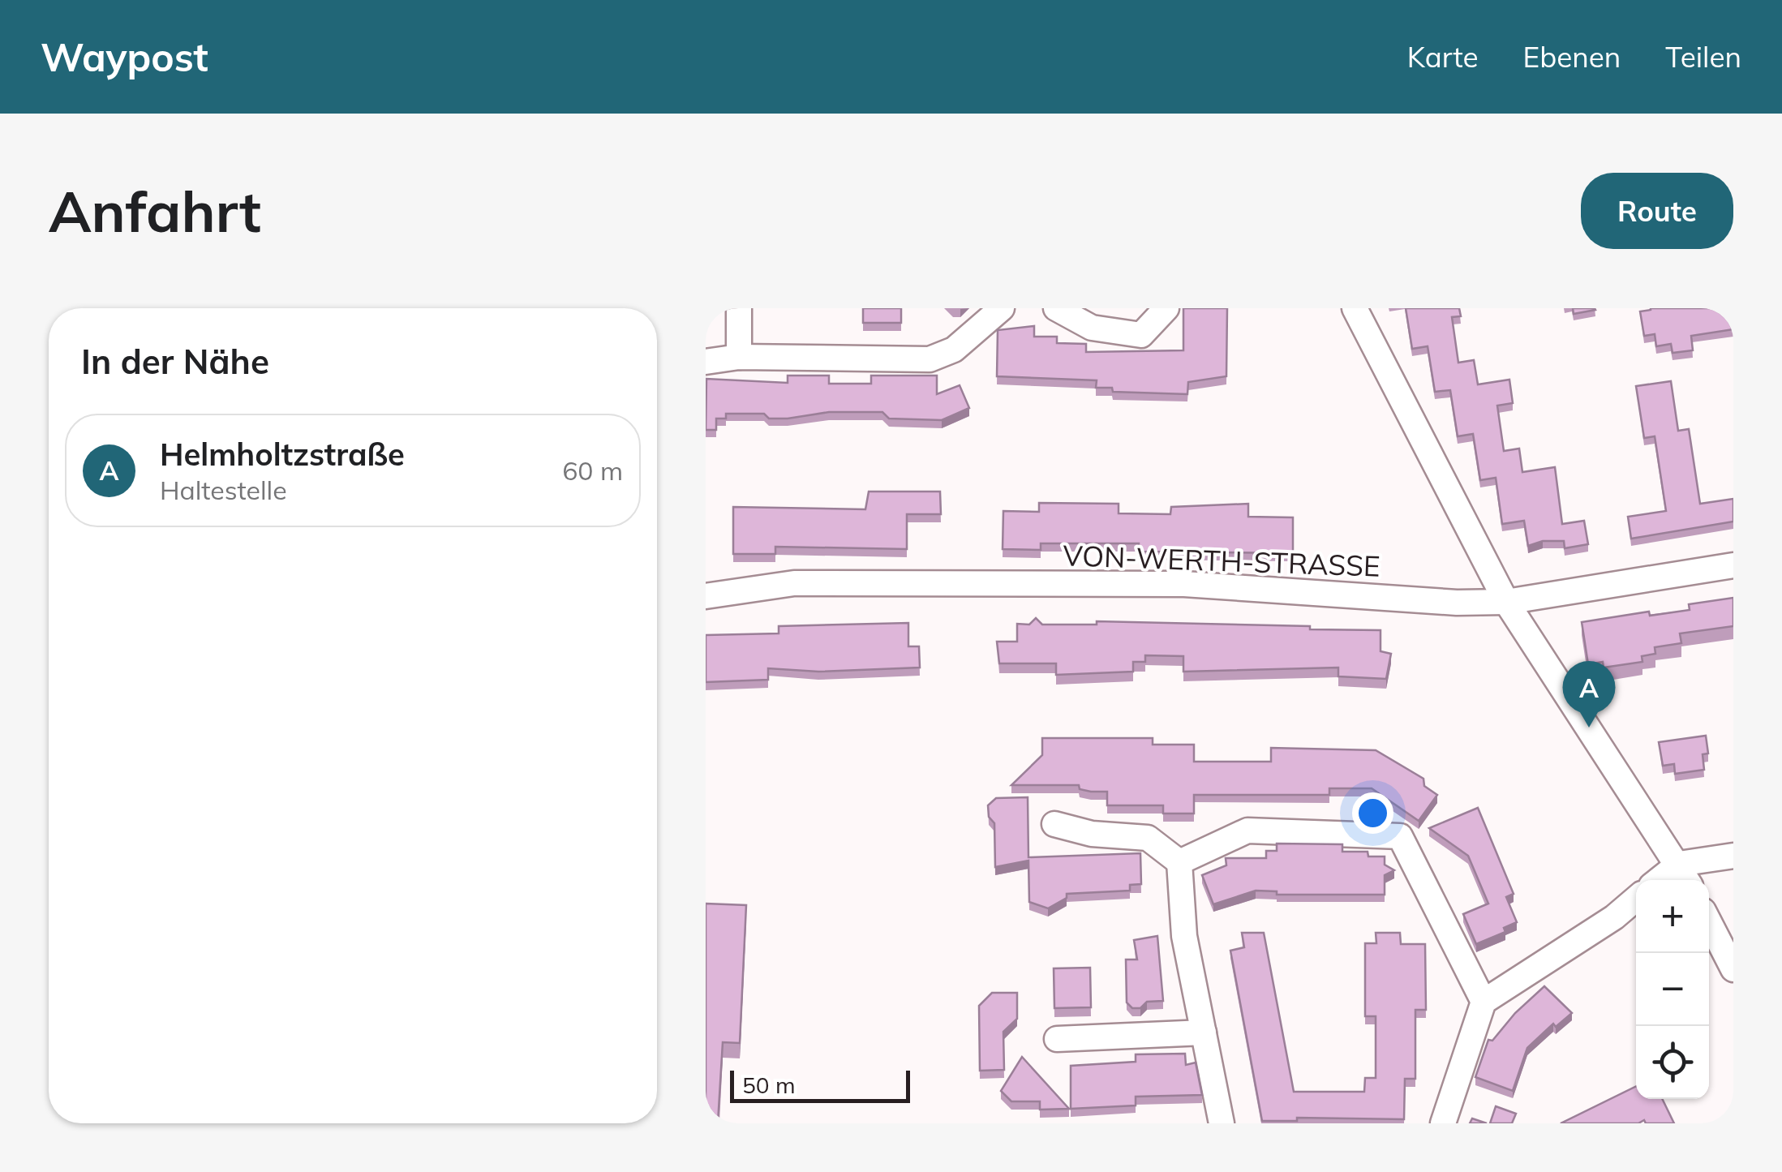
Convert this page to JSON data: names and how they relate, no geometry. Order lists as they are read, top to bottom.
{
  "streets": {
    "street": ["VON-WERTH-STRASSE"]
  },
  "scale_bar": "50 m",
  "page": {
    "header": "Waypost",
    "nav": ["Karte", "Ebenen", "Teilen"],
    "buttons": "Route",
    "title": "Anfahrt",
    "heading": "In der Nähe",
    "list": [
      {
        "mark": "A",
        "name": "Helmholtzstraße",
        "note": "Haltestelle",
        "value": "60 m"
      }
    ],
    "pins": "A",
    "map_buttons": ["+", "−"],
    "scale": "50 m"
  }
}
